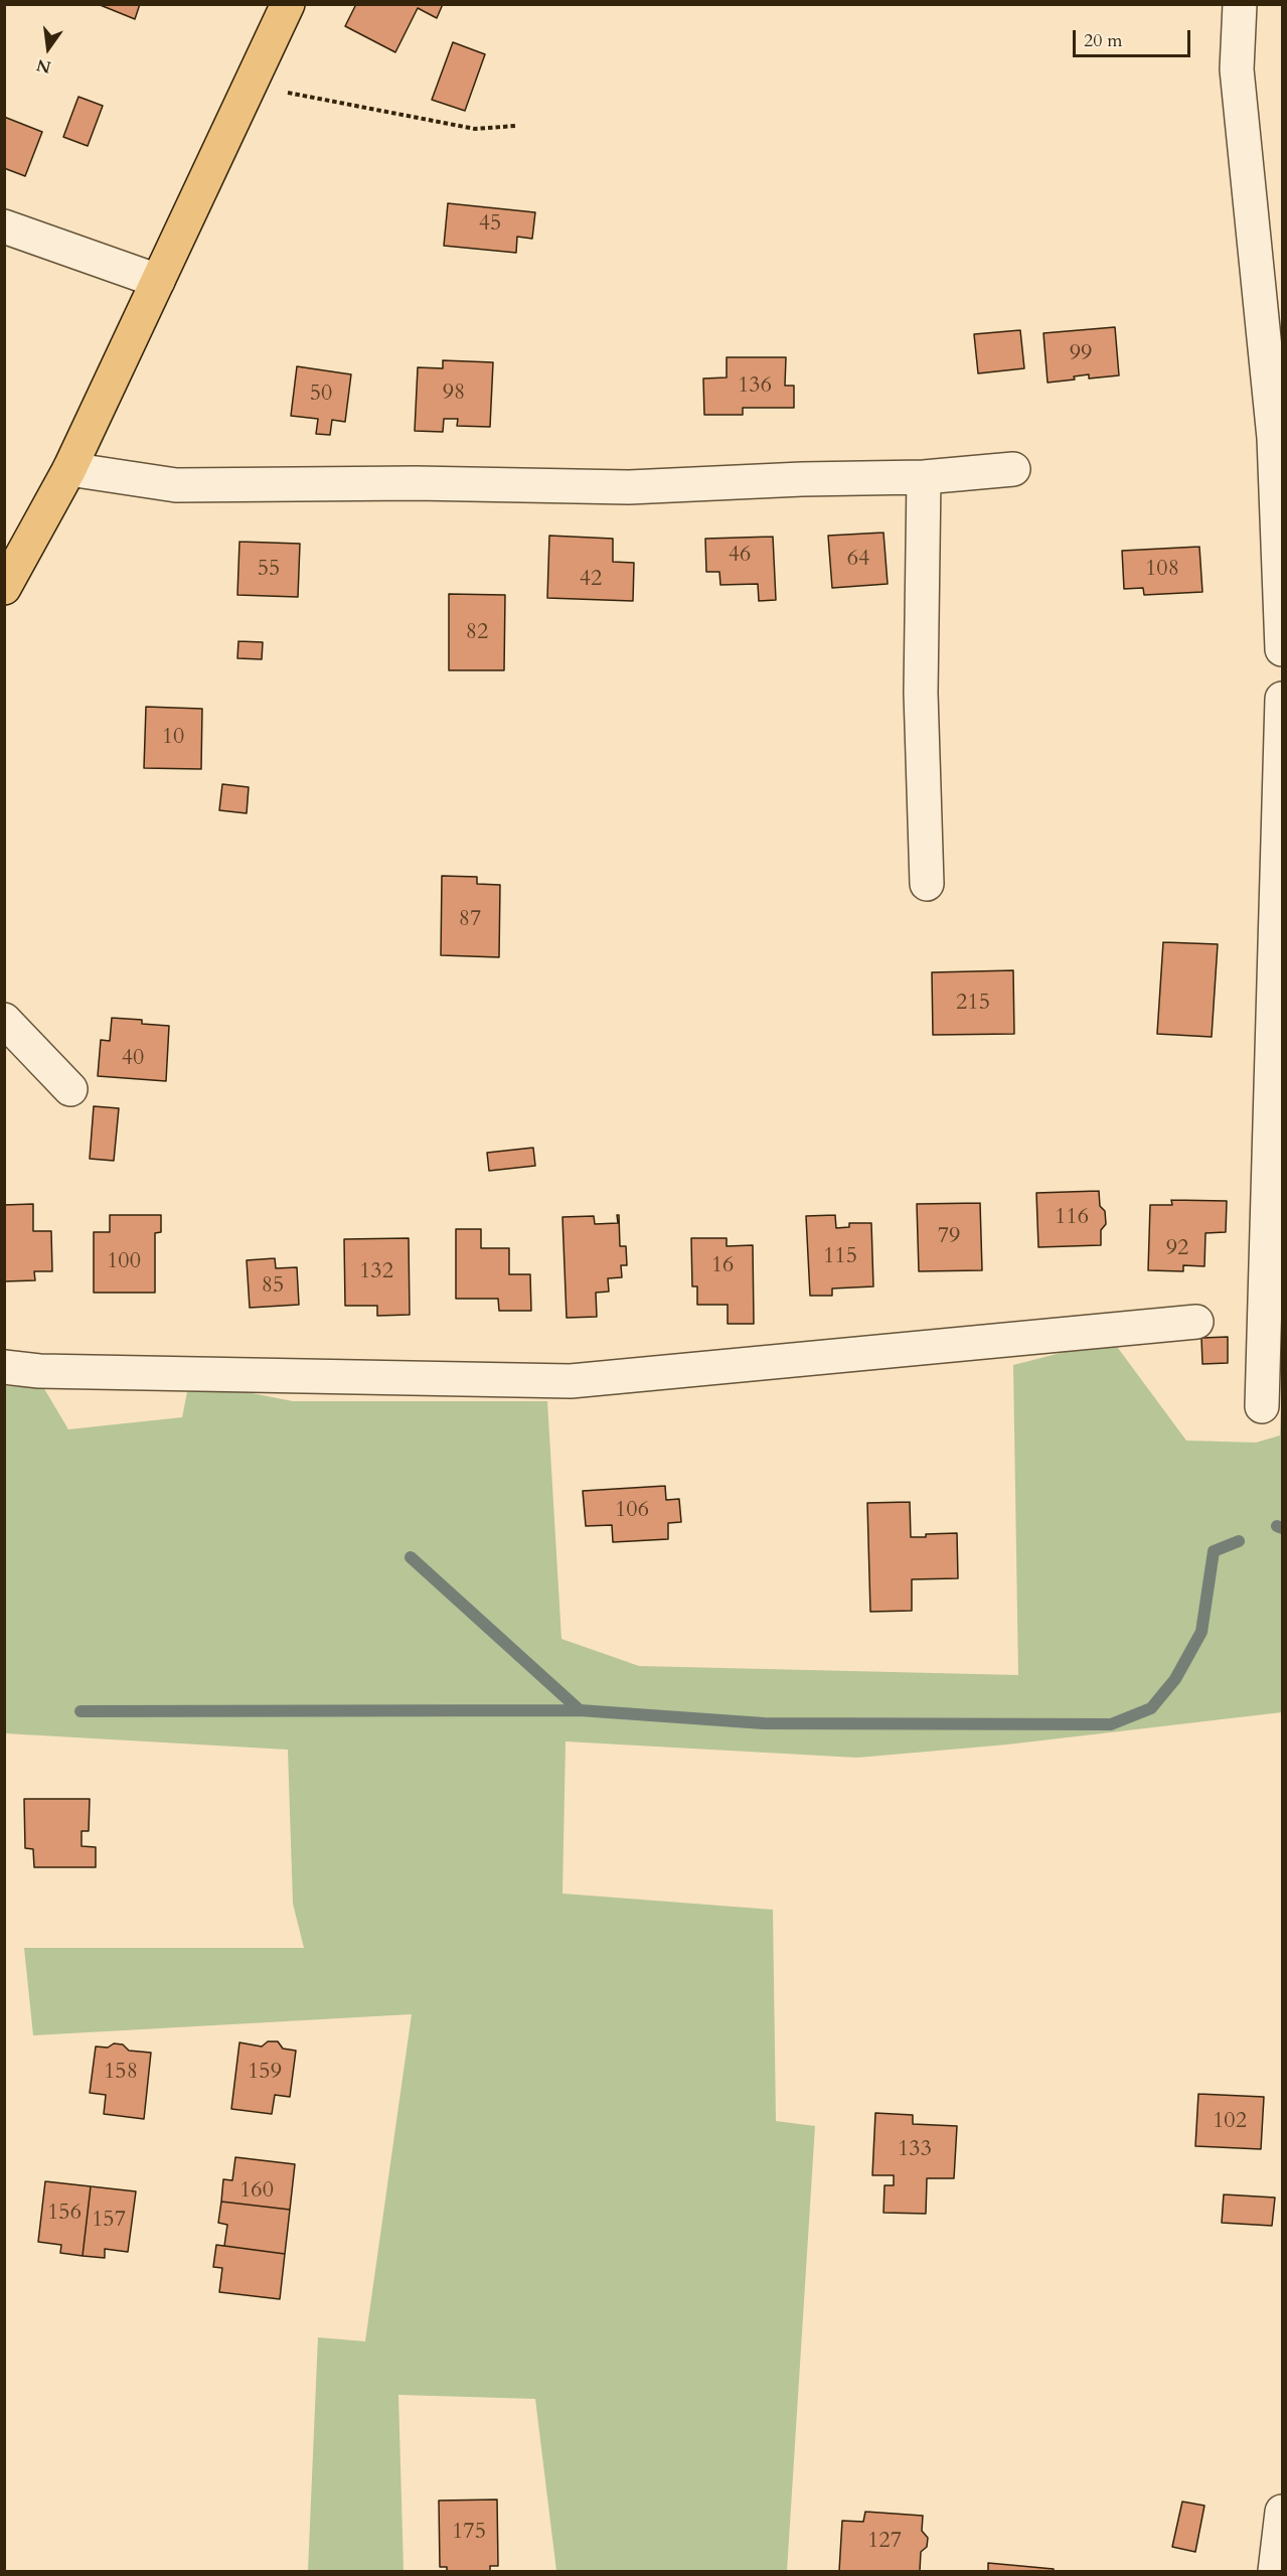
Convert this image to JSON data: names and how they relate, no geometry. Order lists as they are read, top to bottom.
{
  "house_numbers": [
    "45",
    "99",
    "136",
    "98",
    "50",
    "46",
    "64",
    "55",
    "108",
    "42",
    "82",
    "10",
    "87",
    "215",
    "40",
    "116",
    "79",
    "92",
    "115",
    "100",
    "16",
    "132",
    "85",
    "106",
    "158",
    "159",
    "102",
    "133",
    "160",
    "156",
    "157",
    "175",
    "127"
  ],
  "scale_bar": "20 m",
  "north": "bottom"
}
